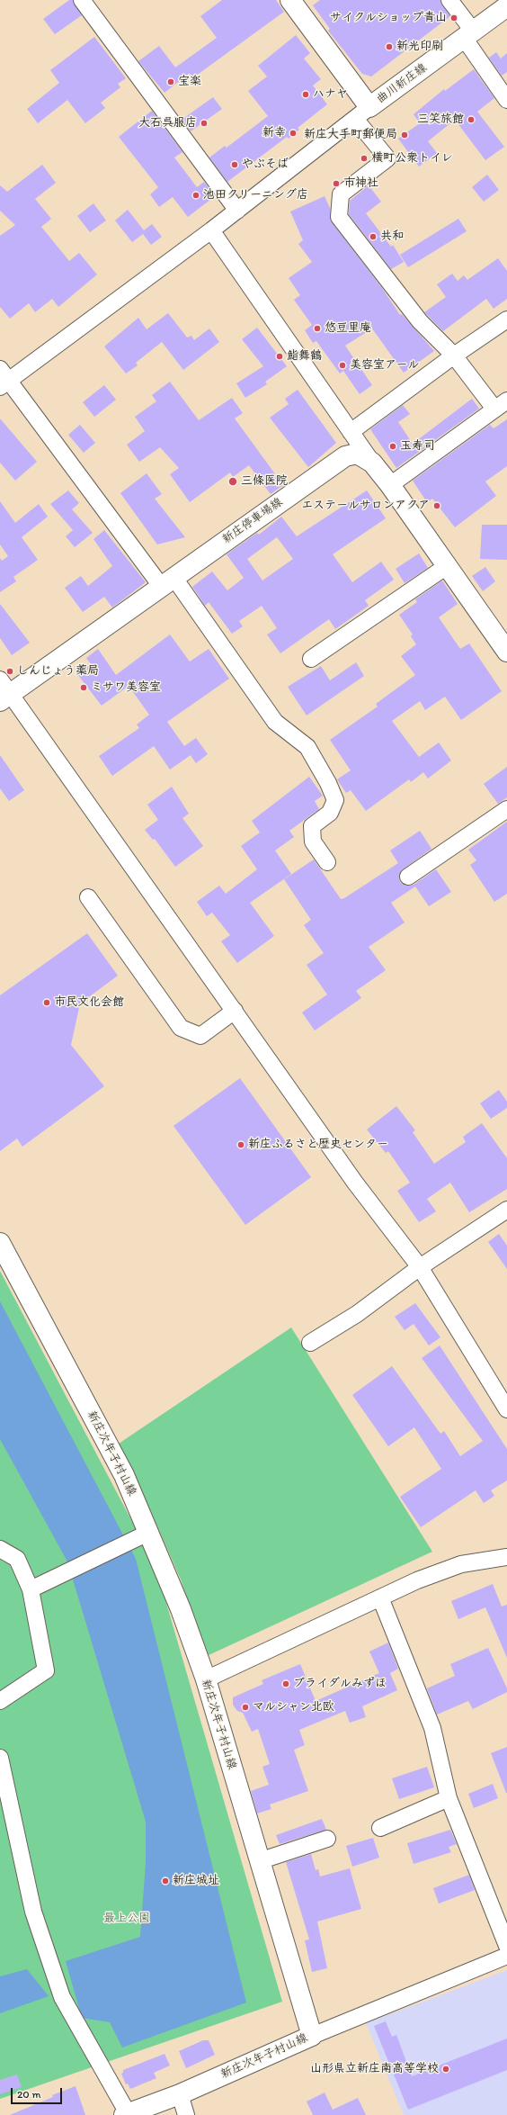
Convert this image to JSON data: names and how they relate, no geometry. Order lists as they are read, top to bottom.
{
  "streets": {
    "main road": ["曲川新庄線", "新庄停車場線", "新庄次年子村山線"]
  },
  "parks": ["最上公園"],
  "places": [
    "サイクルショップ青山",
    "新光印刷",
    "宝楽",
    "ハナヤ",
    "三笑旅館",
    "大石呉服店",
    "新幸",
    "新庄大手町郵便局",
    "横町公衆トイレ",
    "やぶそば",
    "市神社",
    "池田クリーニング店",
    "共和",
    "悠豆里庵",
    "鮨舞鶴",
    "美容室アール",
    "玉寿司",
    "三條医院",
    "エステールサロンアクア",
    "しんじょう薬局",
    "ミサワ美容室",
    "市民文化会館",
    "新庄ふるさと歴史センター",
    "ブライダルみずほ",
    "マルシャン北欧",
    "新庄城址",
    "山形県立新庄南高等学校"
  ],
  "scale_bar": "20 m"
}
